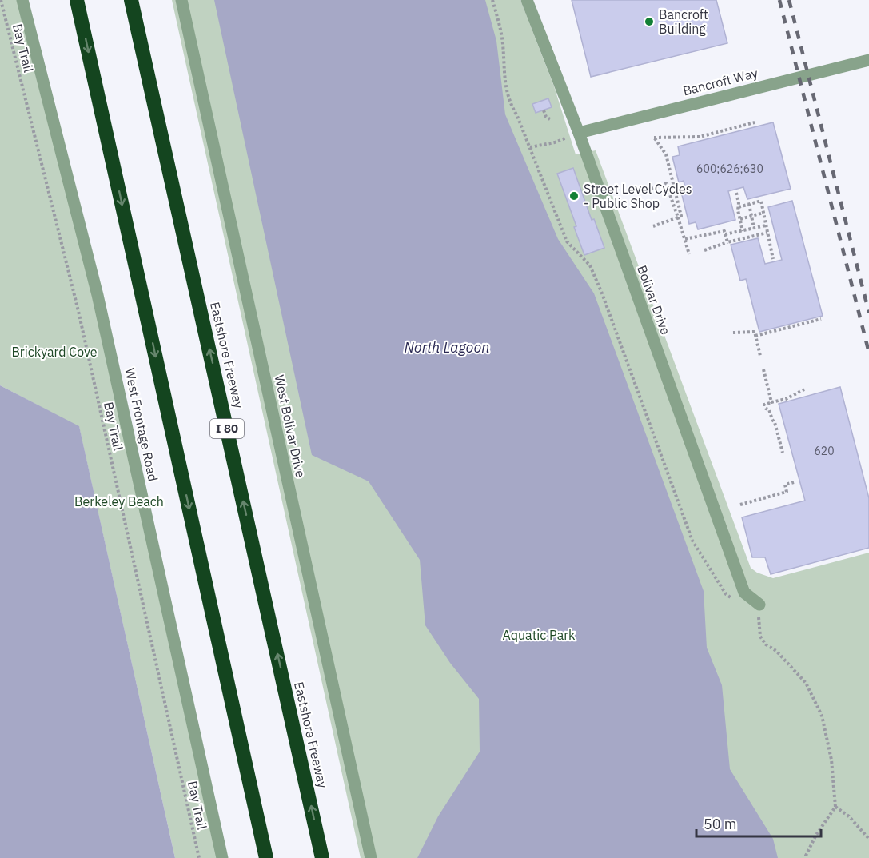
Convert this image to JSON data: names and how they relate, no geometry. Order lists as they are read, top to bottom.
{
  "streets": {
    "highway": ["Eastshore Freeway", "I 80"],
    "street": [
      "Bancroft Way",
      "Bolivar Drive",
      "West Frontage Road",
      "West Bolivar Drive"
    ],
    "path": ["Bay Trail"]
  },
  "crossings": [
    ["Bancroft Way", "Bolivar Drive"]
  ],
  "water": ["North Lagoon"],
  "parks": ["Brickyard Cove", "Berkeley Beach", "Aquatic Park"],
  "places": ["Bancroft Building", "Street Level Cycles - Public Shop"],
  "house_numbers": ["600;626;630", "620"],
  "scale_bar": "50 m"
}
